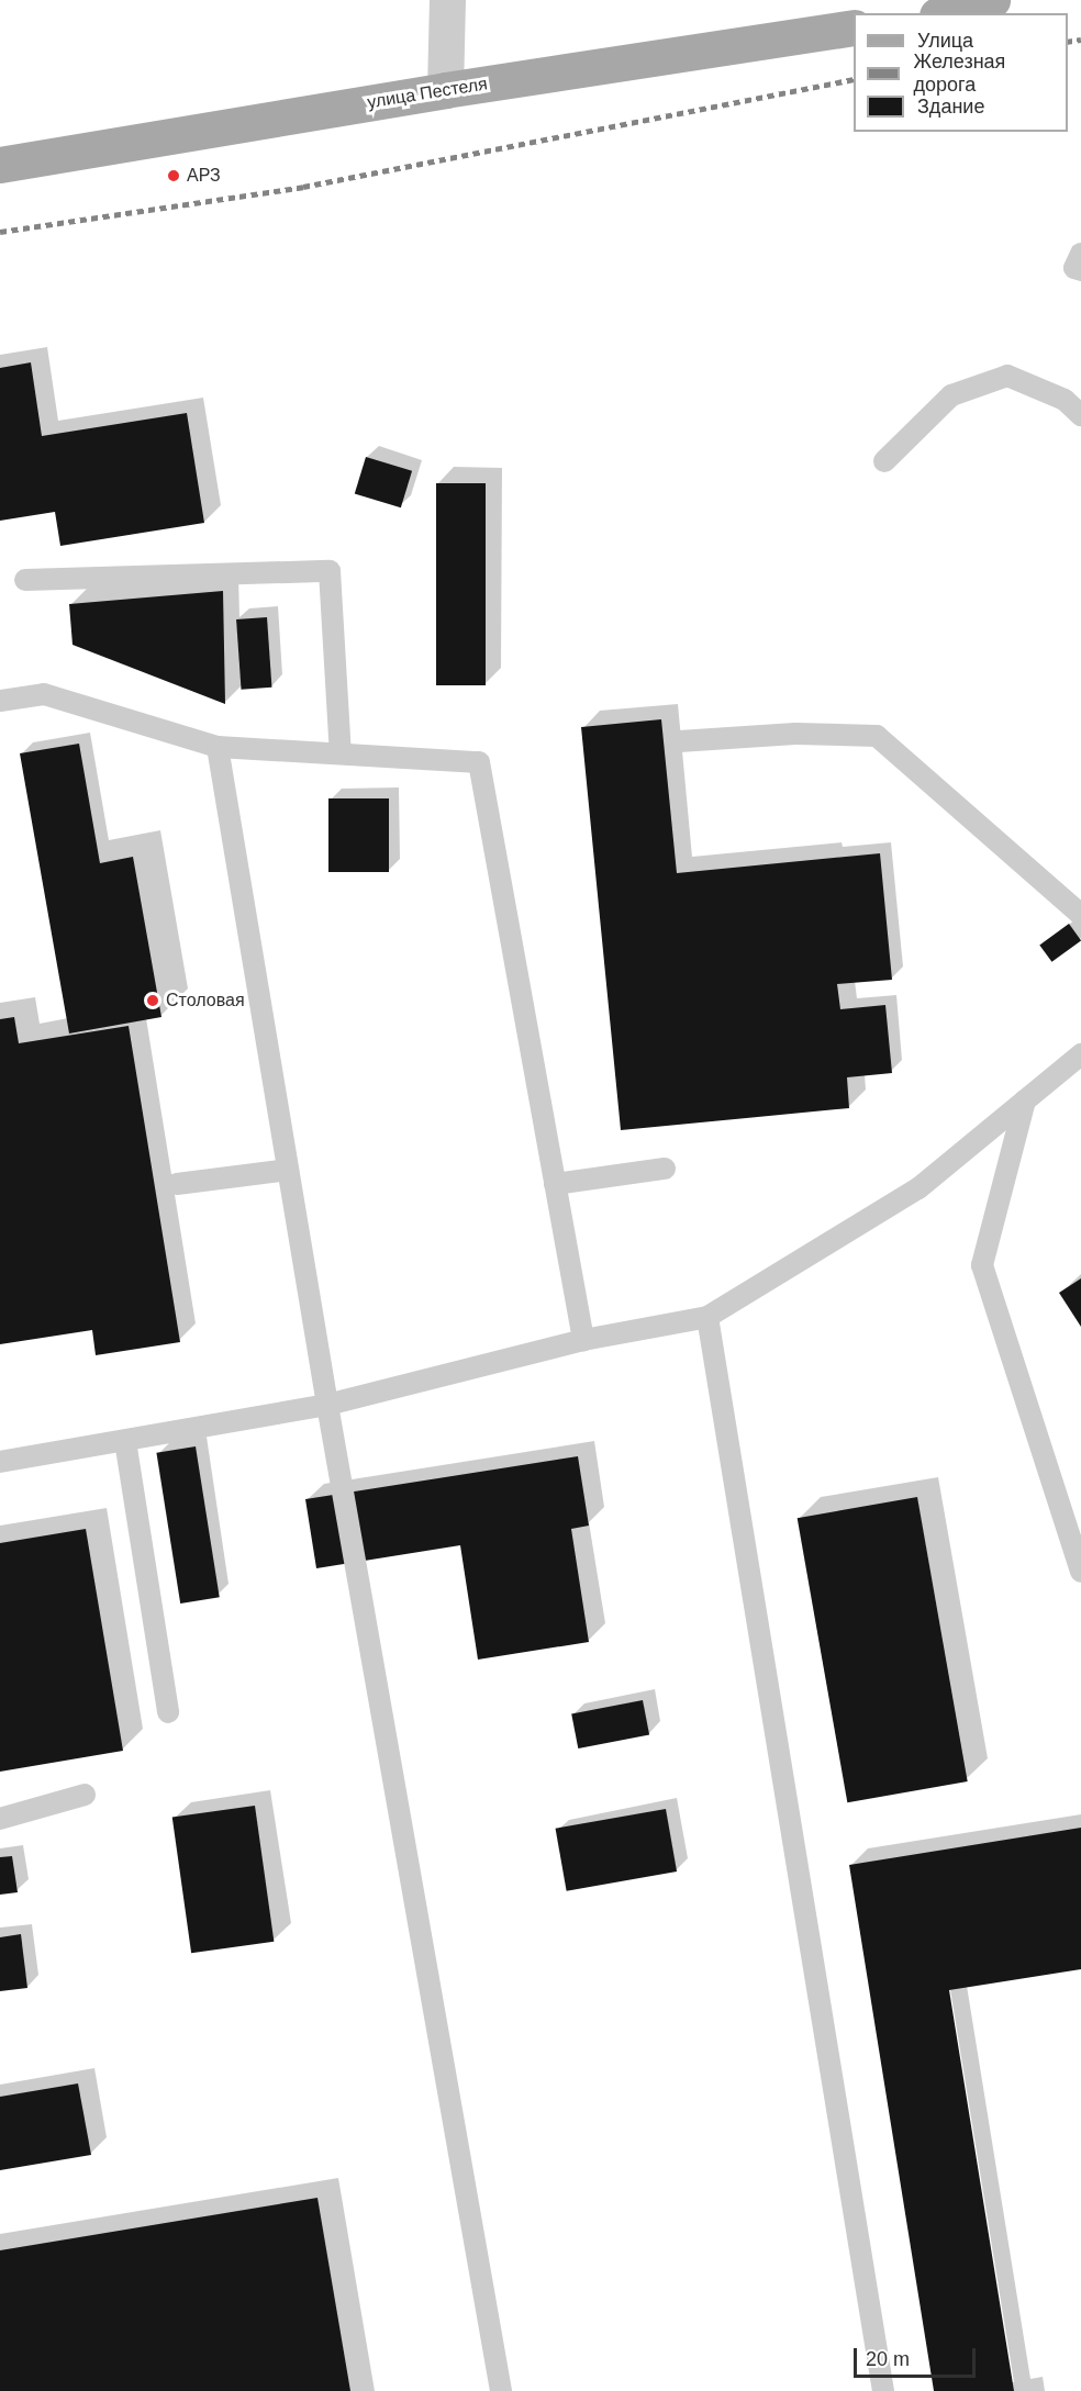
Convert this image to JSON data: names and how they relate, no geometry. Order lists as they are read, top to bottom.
{
  "streets": {
    "main road": ["улица Пестеля"]
  },
  "places": ["АРЗ", "Столовая"],
  "legend": ["Улица", "Железная дорога", "Здание"],
  "scale_bar": "20 m"
}
